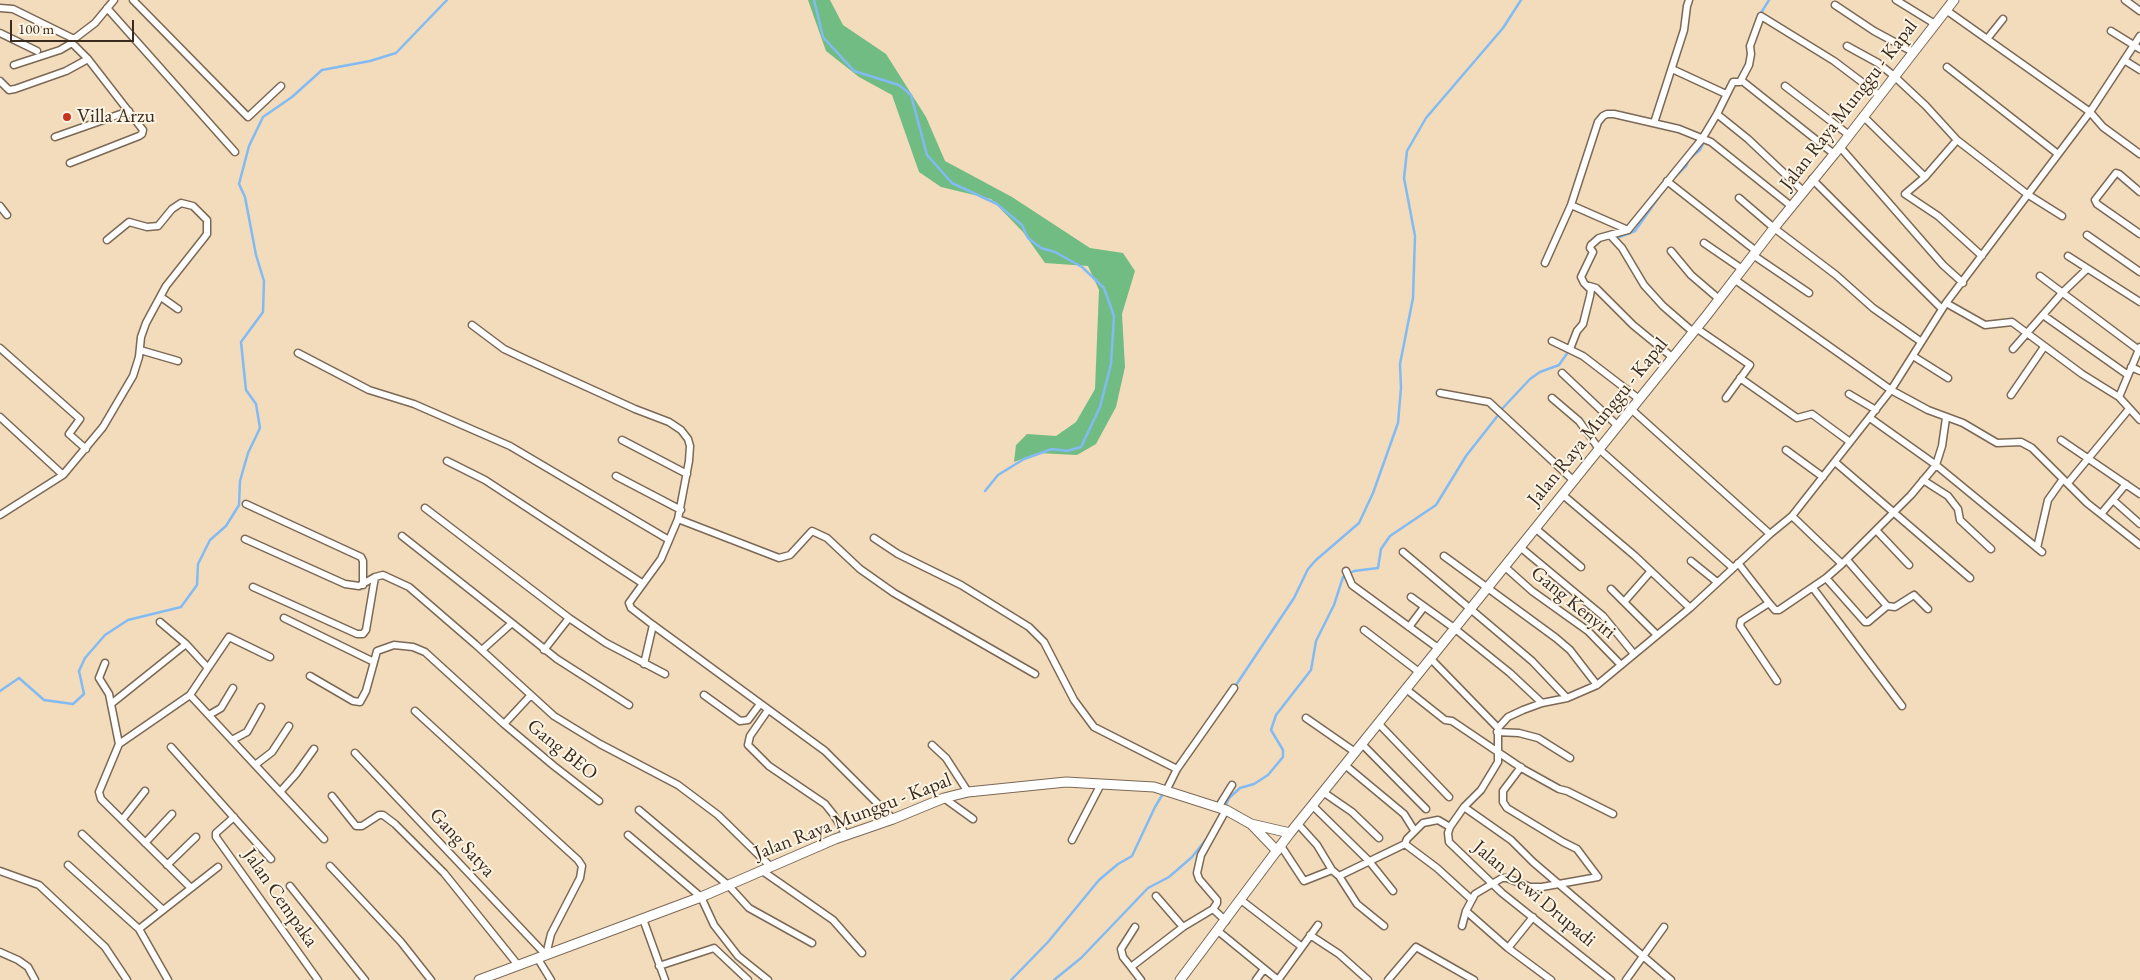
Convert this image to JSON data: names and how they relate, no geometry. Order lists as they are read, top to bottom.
{
  "streets": {
    "street": [
      "Jalan Raya Munggu - Kapal",
      "Gang Kenyiri",
      "Gang BEO",
      "Gang Satya",
      "Jalan Dewi Drupadi",
      "Jalan Cempaka"
    ]
  },
  "crossings": [
    ["Jalan Raya Munggu - Kapal", "Gang Kenyiri"],
    ["Jalan Raya Munggu - Kapal", "Gang Satya"]
  ],
  "places": ["Villa Arzu"],
  "scale_bar": "100 m"
}
